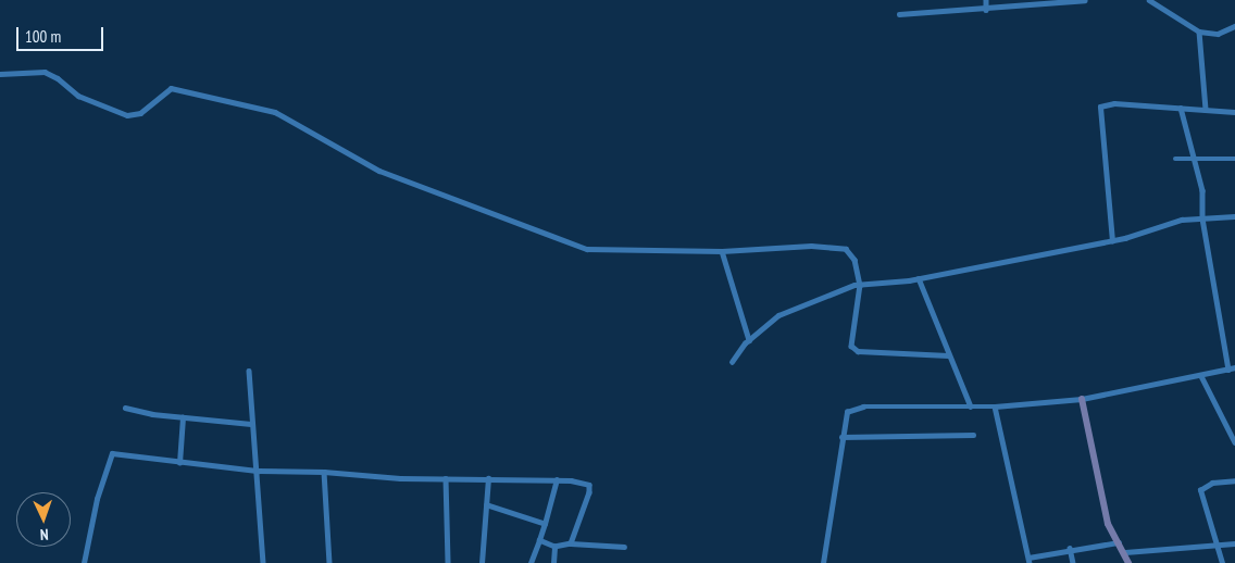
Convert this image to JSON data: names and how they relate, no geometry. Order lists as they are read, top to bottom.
{
  "scale_bar": "100 m",
  "north": "bottom"
}
